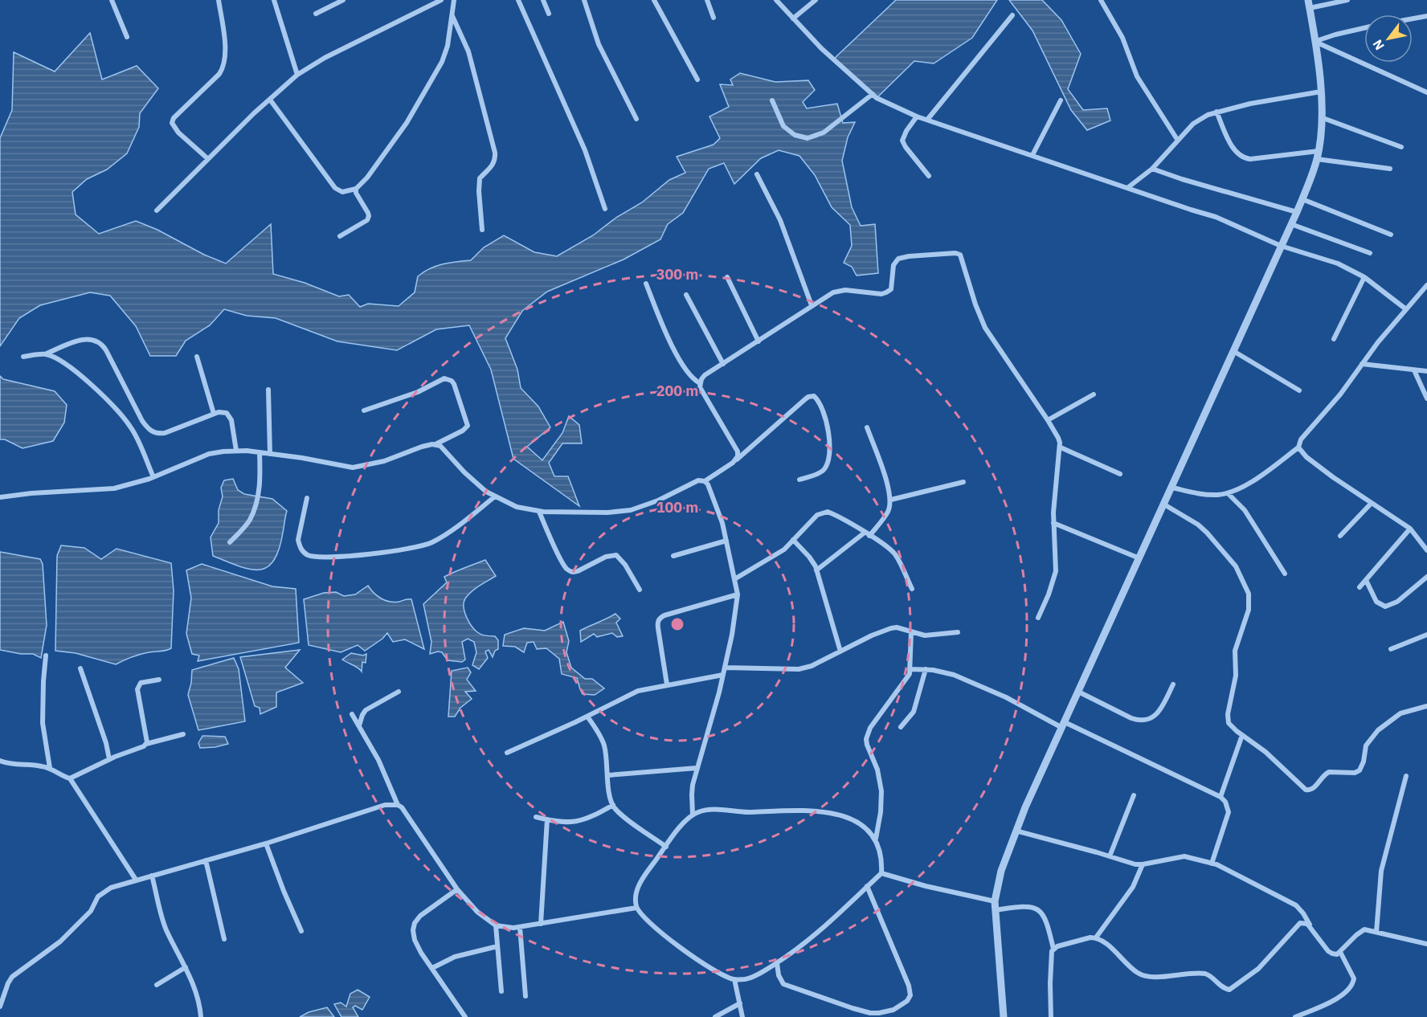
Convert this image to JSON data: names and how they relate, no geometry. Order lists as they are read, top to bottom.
{
  "north": "bottom left",
  "rings": ["300 m", "200 m", "100 m"]
}
